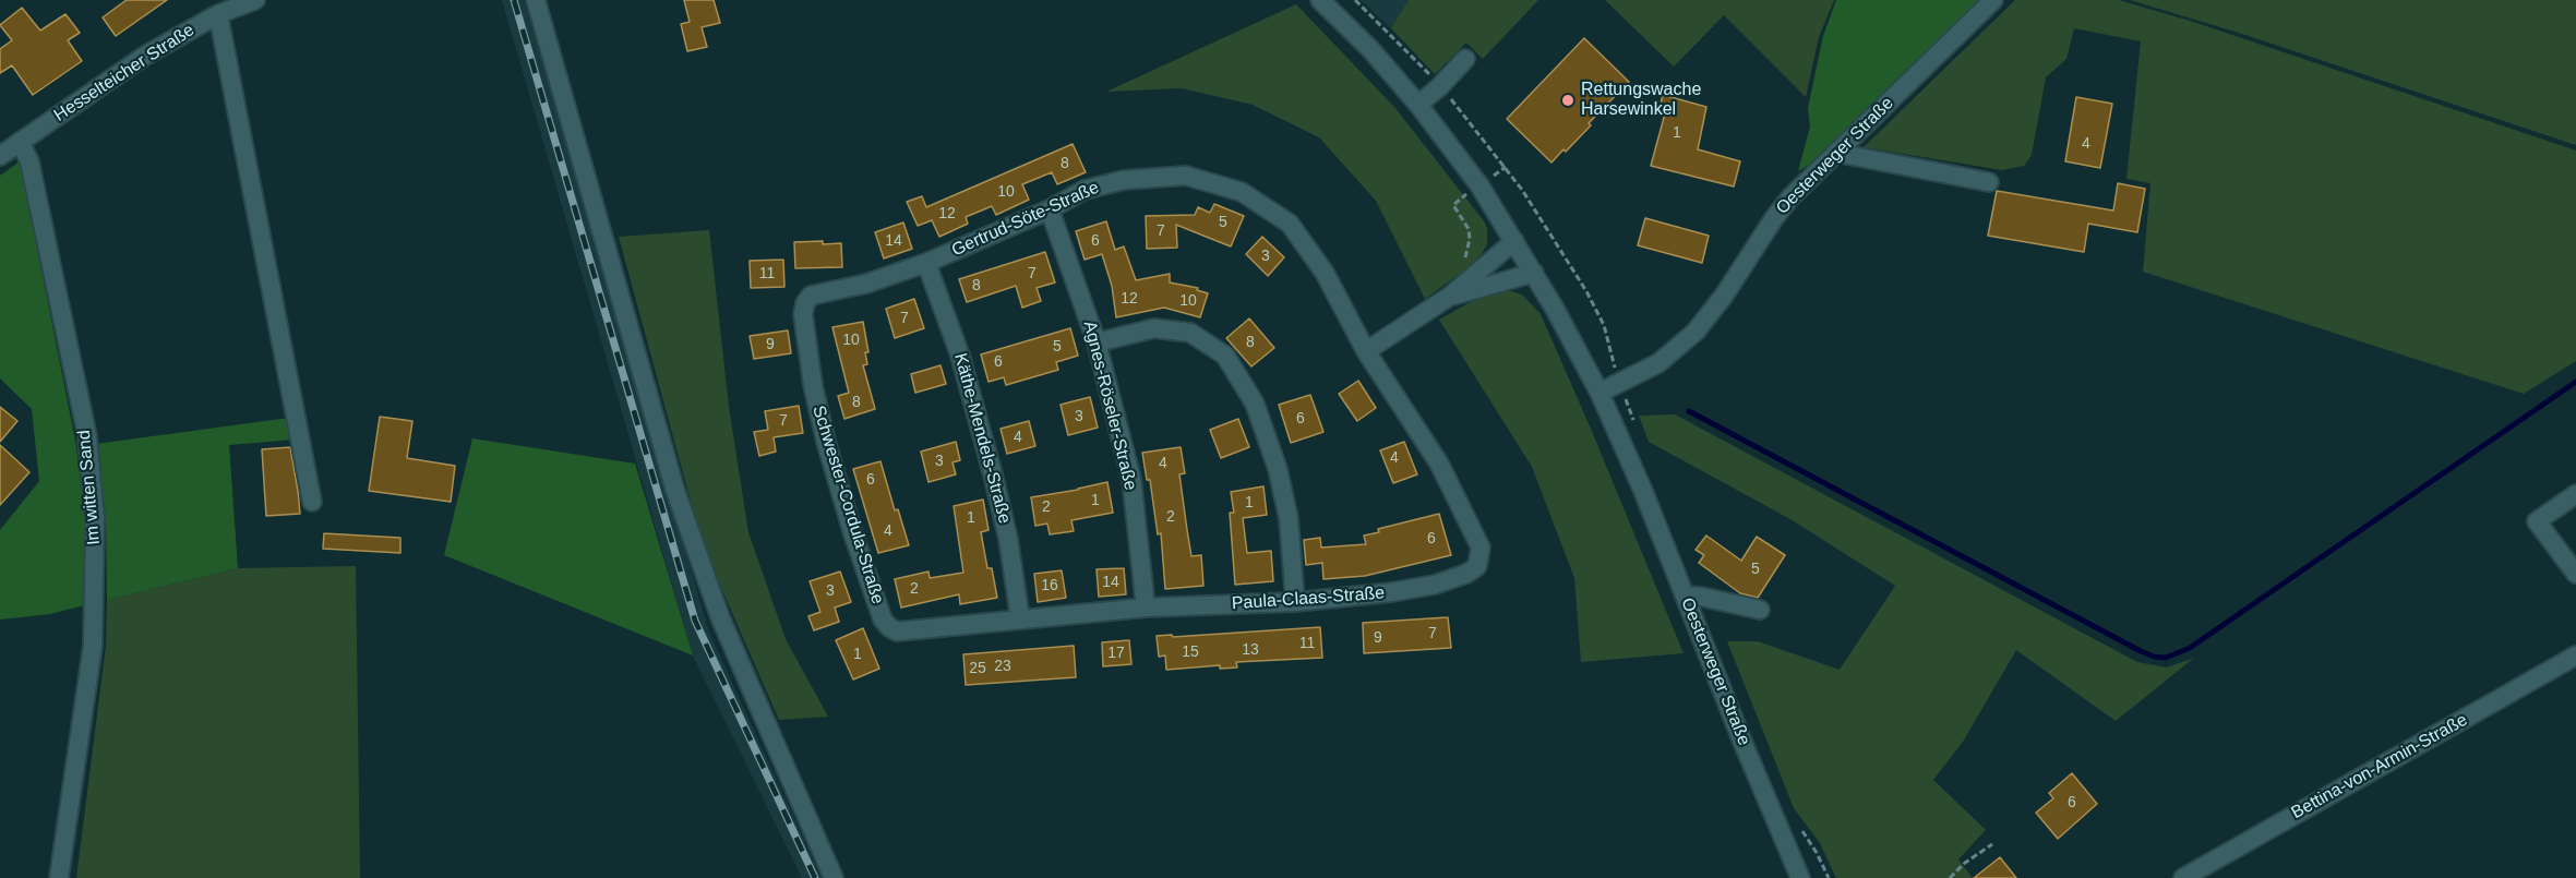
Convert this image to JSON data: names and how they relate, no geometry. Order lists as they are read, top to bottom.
{
  "streets": {
    "street": [
      "Hesselteicher Straße",
      "Oesterweger Straße",
      "Gertrud-Söte-Straße",
      "Agnes-Röseler-Straße",
      "Käthe-Mendels-Straße",
      "Im witten Sand",
      "Schwester-Cordula-Straße",
      "Paula-Claas-Straße",
      "Bettina-von-Armin-Straße"
    ]
  },
  "crossings": [
    ["Hesselteicher Straße", "Im witten Sand"],
    ["Gertrud-Söte-Straße", "Agnes-Röseler-Straße"],
    ["Gertrud-Söte-Straße", "Käthe-Mendels-Straße"],
    ["Gertrud-Söte-Straße", "Schwester-Cordula-Straße"],
    ["Gertrud-Söte-Straße", "Paula-Claas-Straße"],
    ["Agnes-Röseler-Straße", "Paula-Claas-Straße"],
    ["Käthe-Mendels-Straße", "Paula-Claas-Straße"],
    ["Schwester-Cordula-Straße", "Paula-Claas-Straße"]
  ],
  "places": ["Rettungswache Harsewinkel"],
  "house_numbers": [
    "1",
    "4",
    "8",
    "10",
    "12",
    "5",
    "7",
    "14",
    "6",
    "3",
    "11",
    "7",
    "8",
    "12",
    "10",
    "7",
    "10",
    "8",
    "9",
    "5",
    "6",
    "8",
    "3",
    "6",
    "7",
    "4",
    "4",
    "3",
    "4",
    "6",
    "1",
    "1",
    "2",
    "2",
    "1",
    "4",
    "6",
    "5",
    "14",
    "16",
    "2",
    "3",
    "7",
    "9",
    "11",
    "13",
    "15",
    "17",
    "1",
    "23",
    "25",
    "6"
  ]
}
